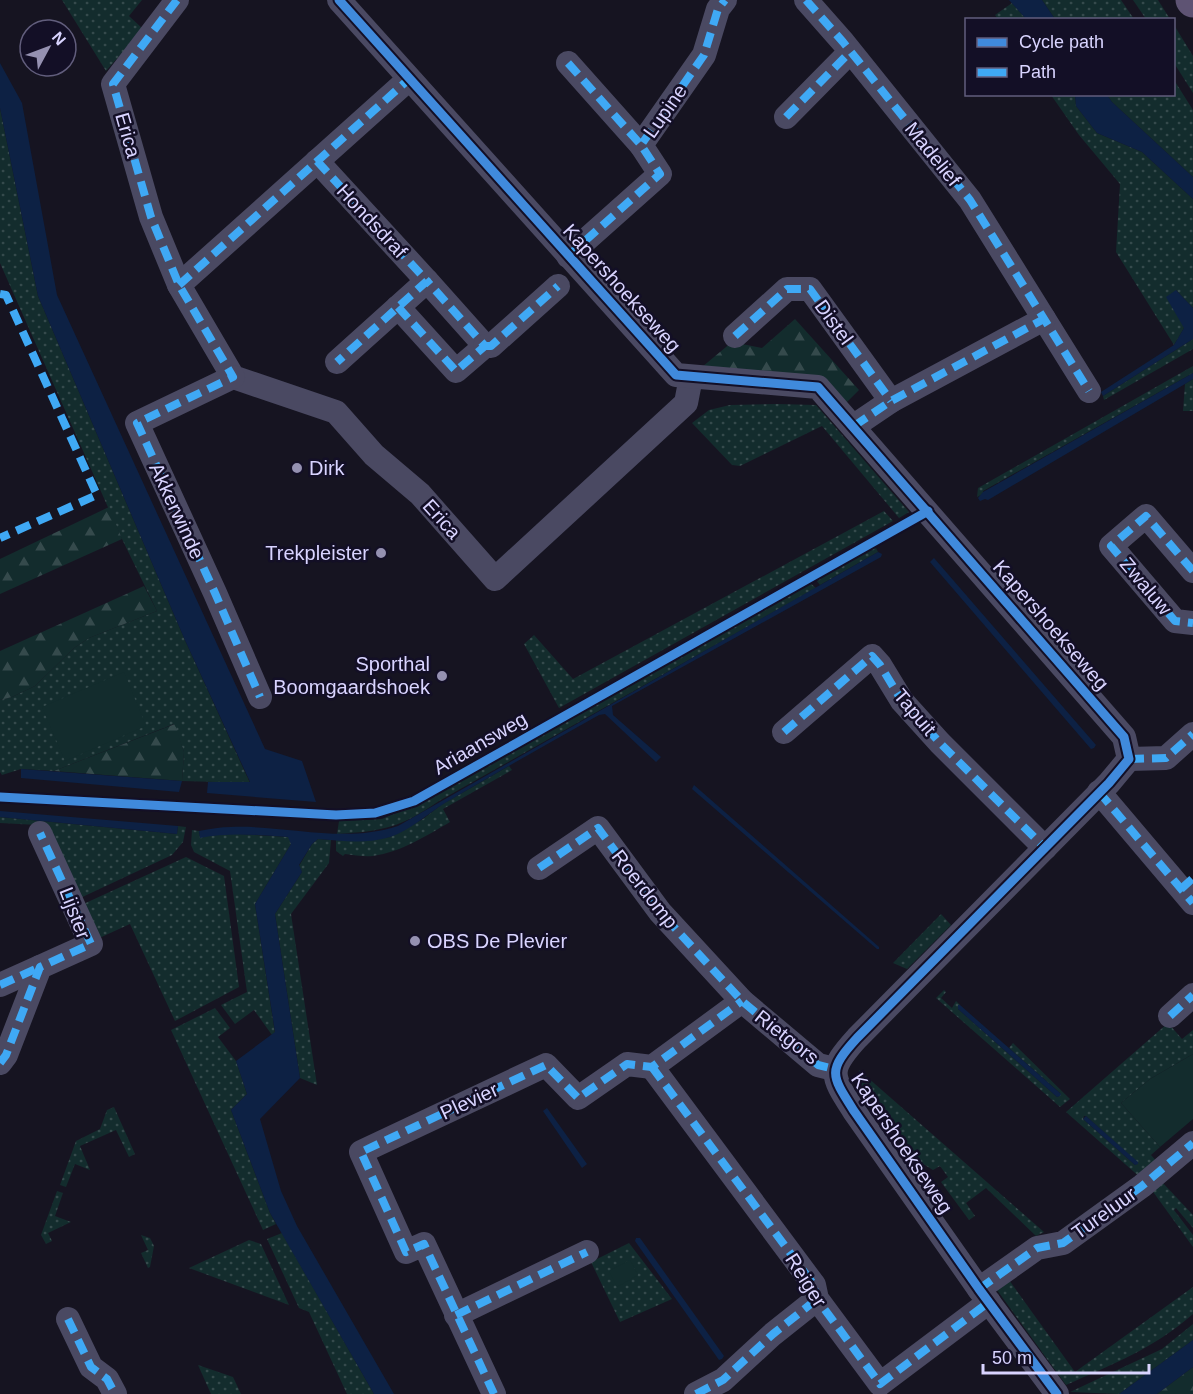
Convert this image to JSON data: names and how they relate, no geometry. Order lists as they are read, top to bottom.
{
  "streets": {
    "street": [
      "Lupine",
      "Erica",
      "Madelief",
      "Hondsdraf",
      "Kapershoekseweg",
      "Distel",
      "Akkerwinde",
      "Zwaluw",
      "Tapuit",
      "Roerdomp",
      "Lijster",
      "Rietgors",
      "Plevier",
      "Tureluur",
      "Reiger"
    ],
    "cycle path": ["Ariaansweg"]
  },
  "crossings": [
    ["Lupine", "Kapershoekseweg"],
    ["Erica", "Kapershoekseweg"],
    ["Erica", "Akkerwinde"],
    ["Kapershoekseweg", "Tapuit"],
    ["Kapershoekseweg", "Rietgors"],
    ["Kapershoekseweg", "Tureluur"],
    ["Kapershoekseweg", "Reiger"],
    ["Roerdomp", "Rietgors"],
    ["Plevier", "Reiger"],
    ["Tureluur", "Reiger"]
  ],
  "places": [
    "Dirk",
    "Trekpleister",
    "Sporthal Boomgaardshoek",
    "OBS De Plevier"
  ],
  "legend": ["Cycle path", "Path"],
  "scale_bar": "50 m",
  "north": "top right"
}
